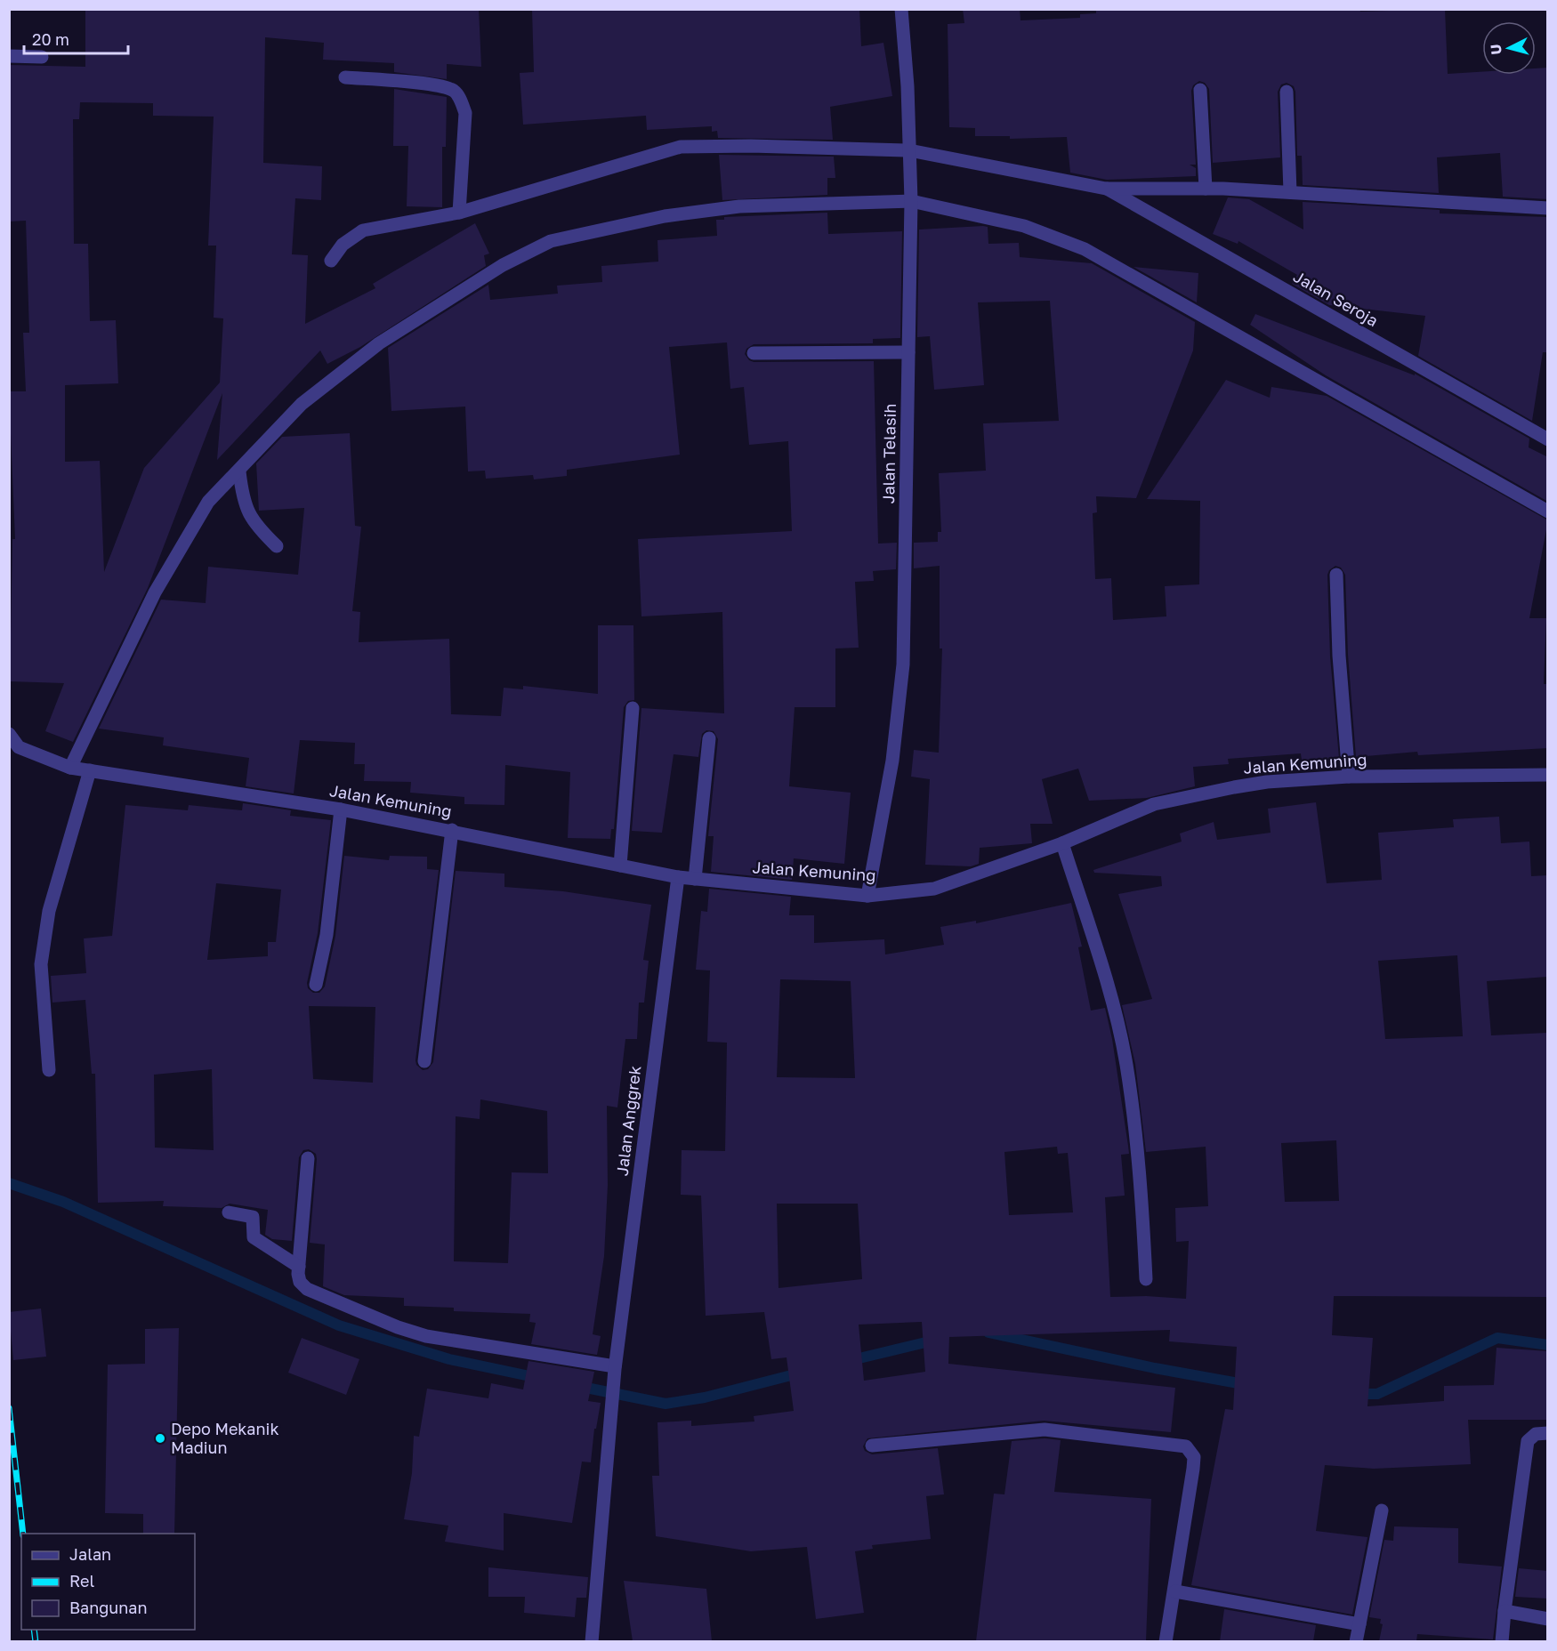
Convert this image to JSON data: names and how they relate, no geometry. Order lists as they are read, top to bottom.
{
  "streets": {
    "street": [
      "Jalan Seroja",
      "Jalan Telasih",
      "Jalan Kemuning",
      "Jalan Anggrek"
    ]
  },
  "crossings": [
    ["Jalan Telasih", "Jalan Kemuning"],
    ["Jalan Kemuning", "Jalan Anggrek"]
  ],
  "places": ["Depo Mekanik Madiun"],
  "legend": ["Jalan", "Rel", "Bangunan"],
  "scale_bar": "20 m",
  "north": "left"
}
